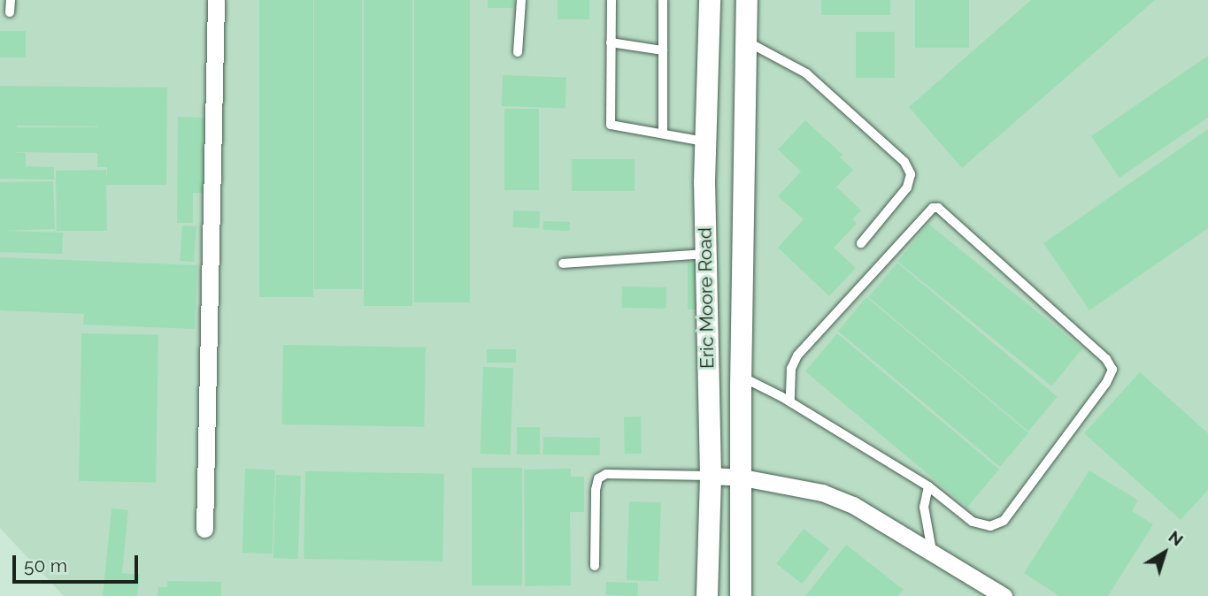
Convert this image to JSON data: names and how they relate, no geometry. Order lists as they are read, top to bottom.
{
  "streets": {
    "street": ["Eric Moore Road"]
  },
  "scale_bar": "50 m",
  "north": "top right"
}
